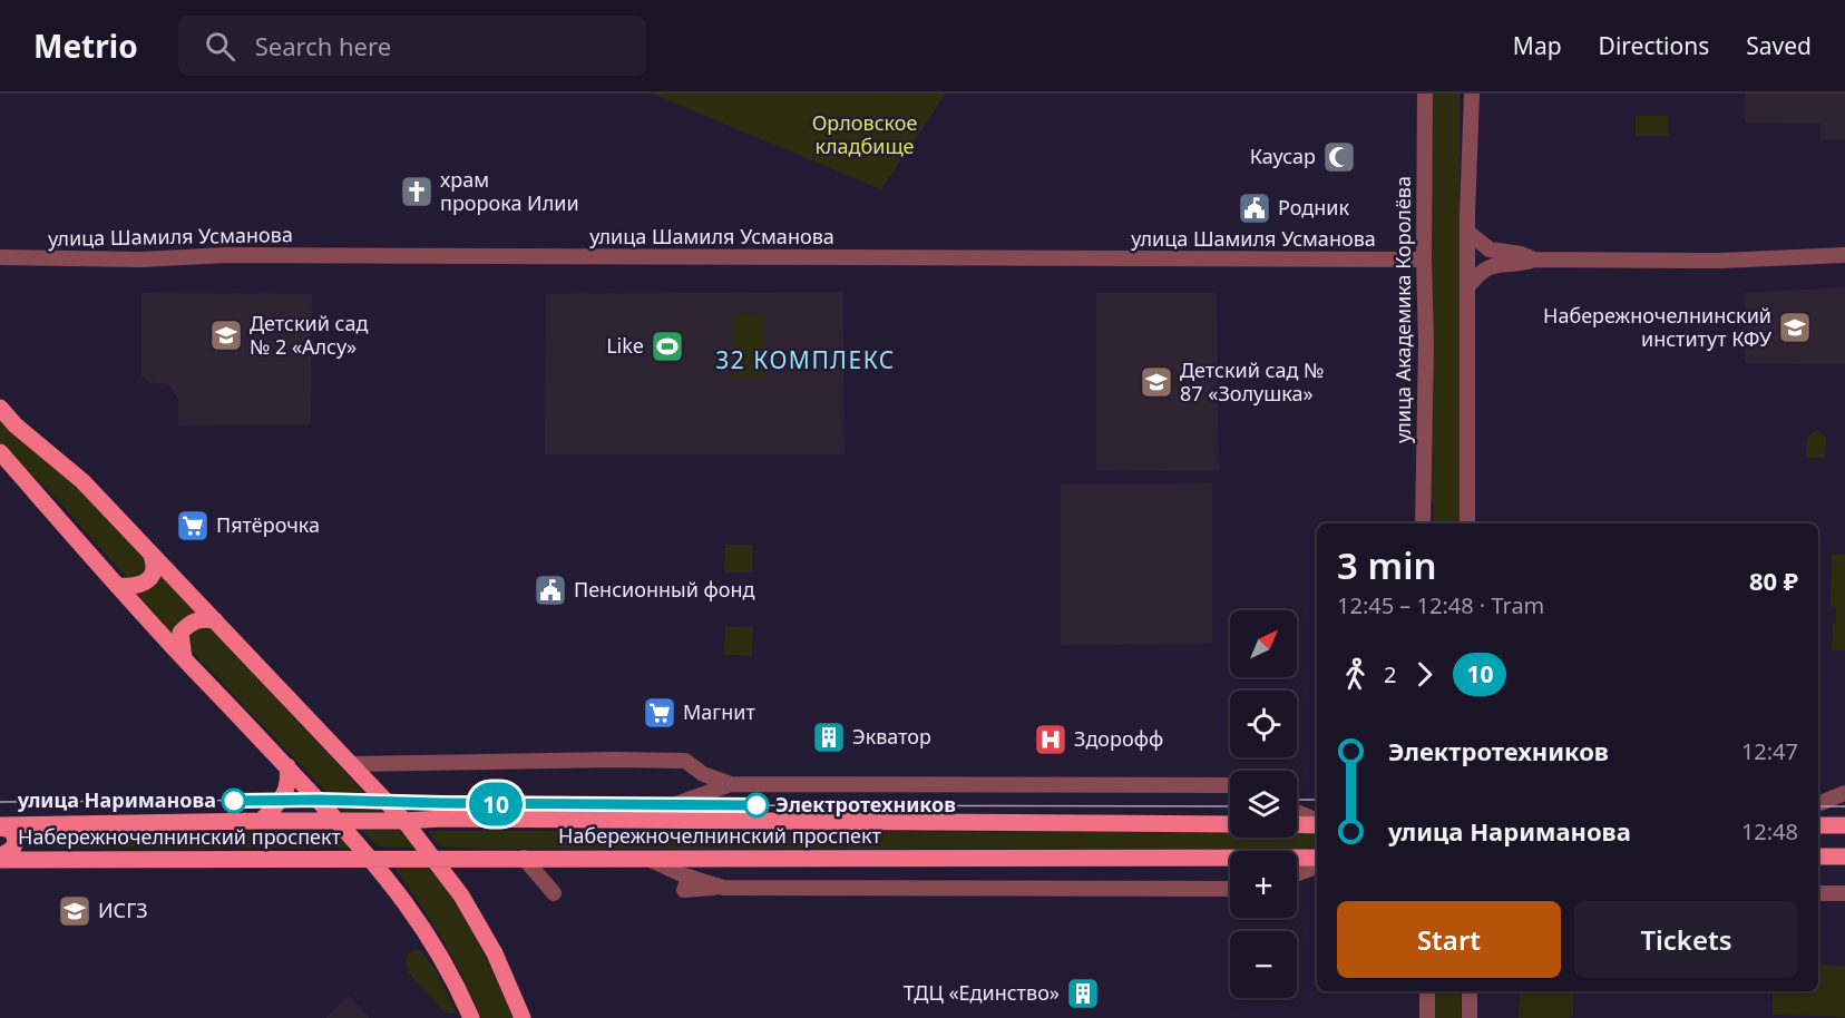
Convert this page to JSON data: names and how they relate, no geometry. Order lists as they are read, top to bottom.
{
  "streets": {
    "main road": ["Набережночелнинский проспект"],
    "street": ["улица Шамиля Усманова", "улица Академика Королёва"]
  },
  "crossings": [
    ["улица Шамиля Усманова", "улица Академика Королёва"]
  ],
  "districts": ["32 КОМПЛЕКС"],
  "parks": ["Орловское кладбище"],
  "places": {
    "mosque": ["Каусар"],
    "church": ["храм пророка Илии"],
    "public building": ["Родник", "Пенсионный фонд"],
    "school or university": [
      "Набережночелнинский институт КФУ",
      "Детский сад № 2 «Алсу»",
      "Детский сад № 87 «Золушка»",
      "ИСГЗ"
    ],
    "sports": ["Like"],
    "supermarket": ["Пятёрочка", "Магнит"],
    "building": ["Экватор", "ТДЦ «Единство»"],
    "hospital": ["Здорофф"],
    "other": ["улица Нариманова", "Электротехников"]
  },
  "lines": ["tram line 10"],
  "north": "top right",
  "page": {
    "header": "Metrio",
    "search": "Search here",
    "nav": ["Map", "Directions", "Saved"],
    "on_map": "10",
    "heading": ["3 min", "12:45 – 12:48 · Tram", "80 ₽"],
    "map_buttons": ["+", "−"],
    "legs": ["2", "10"],
    "list": [
      {
        "name": "Электротехников",
        "value": "12:47"
      },
      {
        "name": "улица Нариманова",
        "value": "12:48"
      }
    ],
    "buttons": ["Start", "Tickets"]
  }
}
